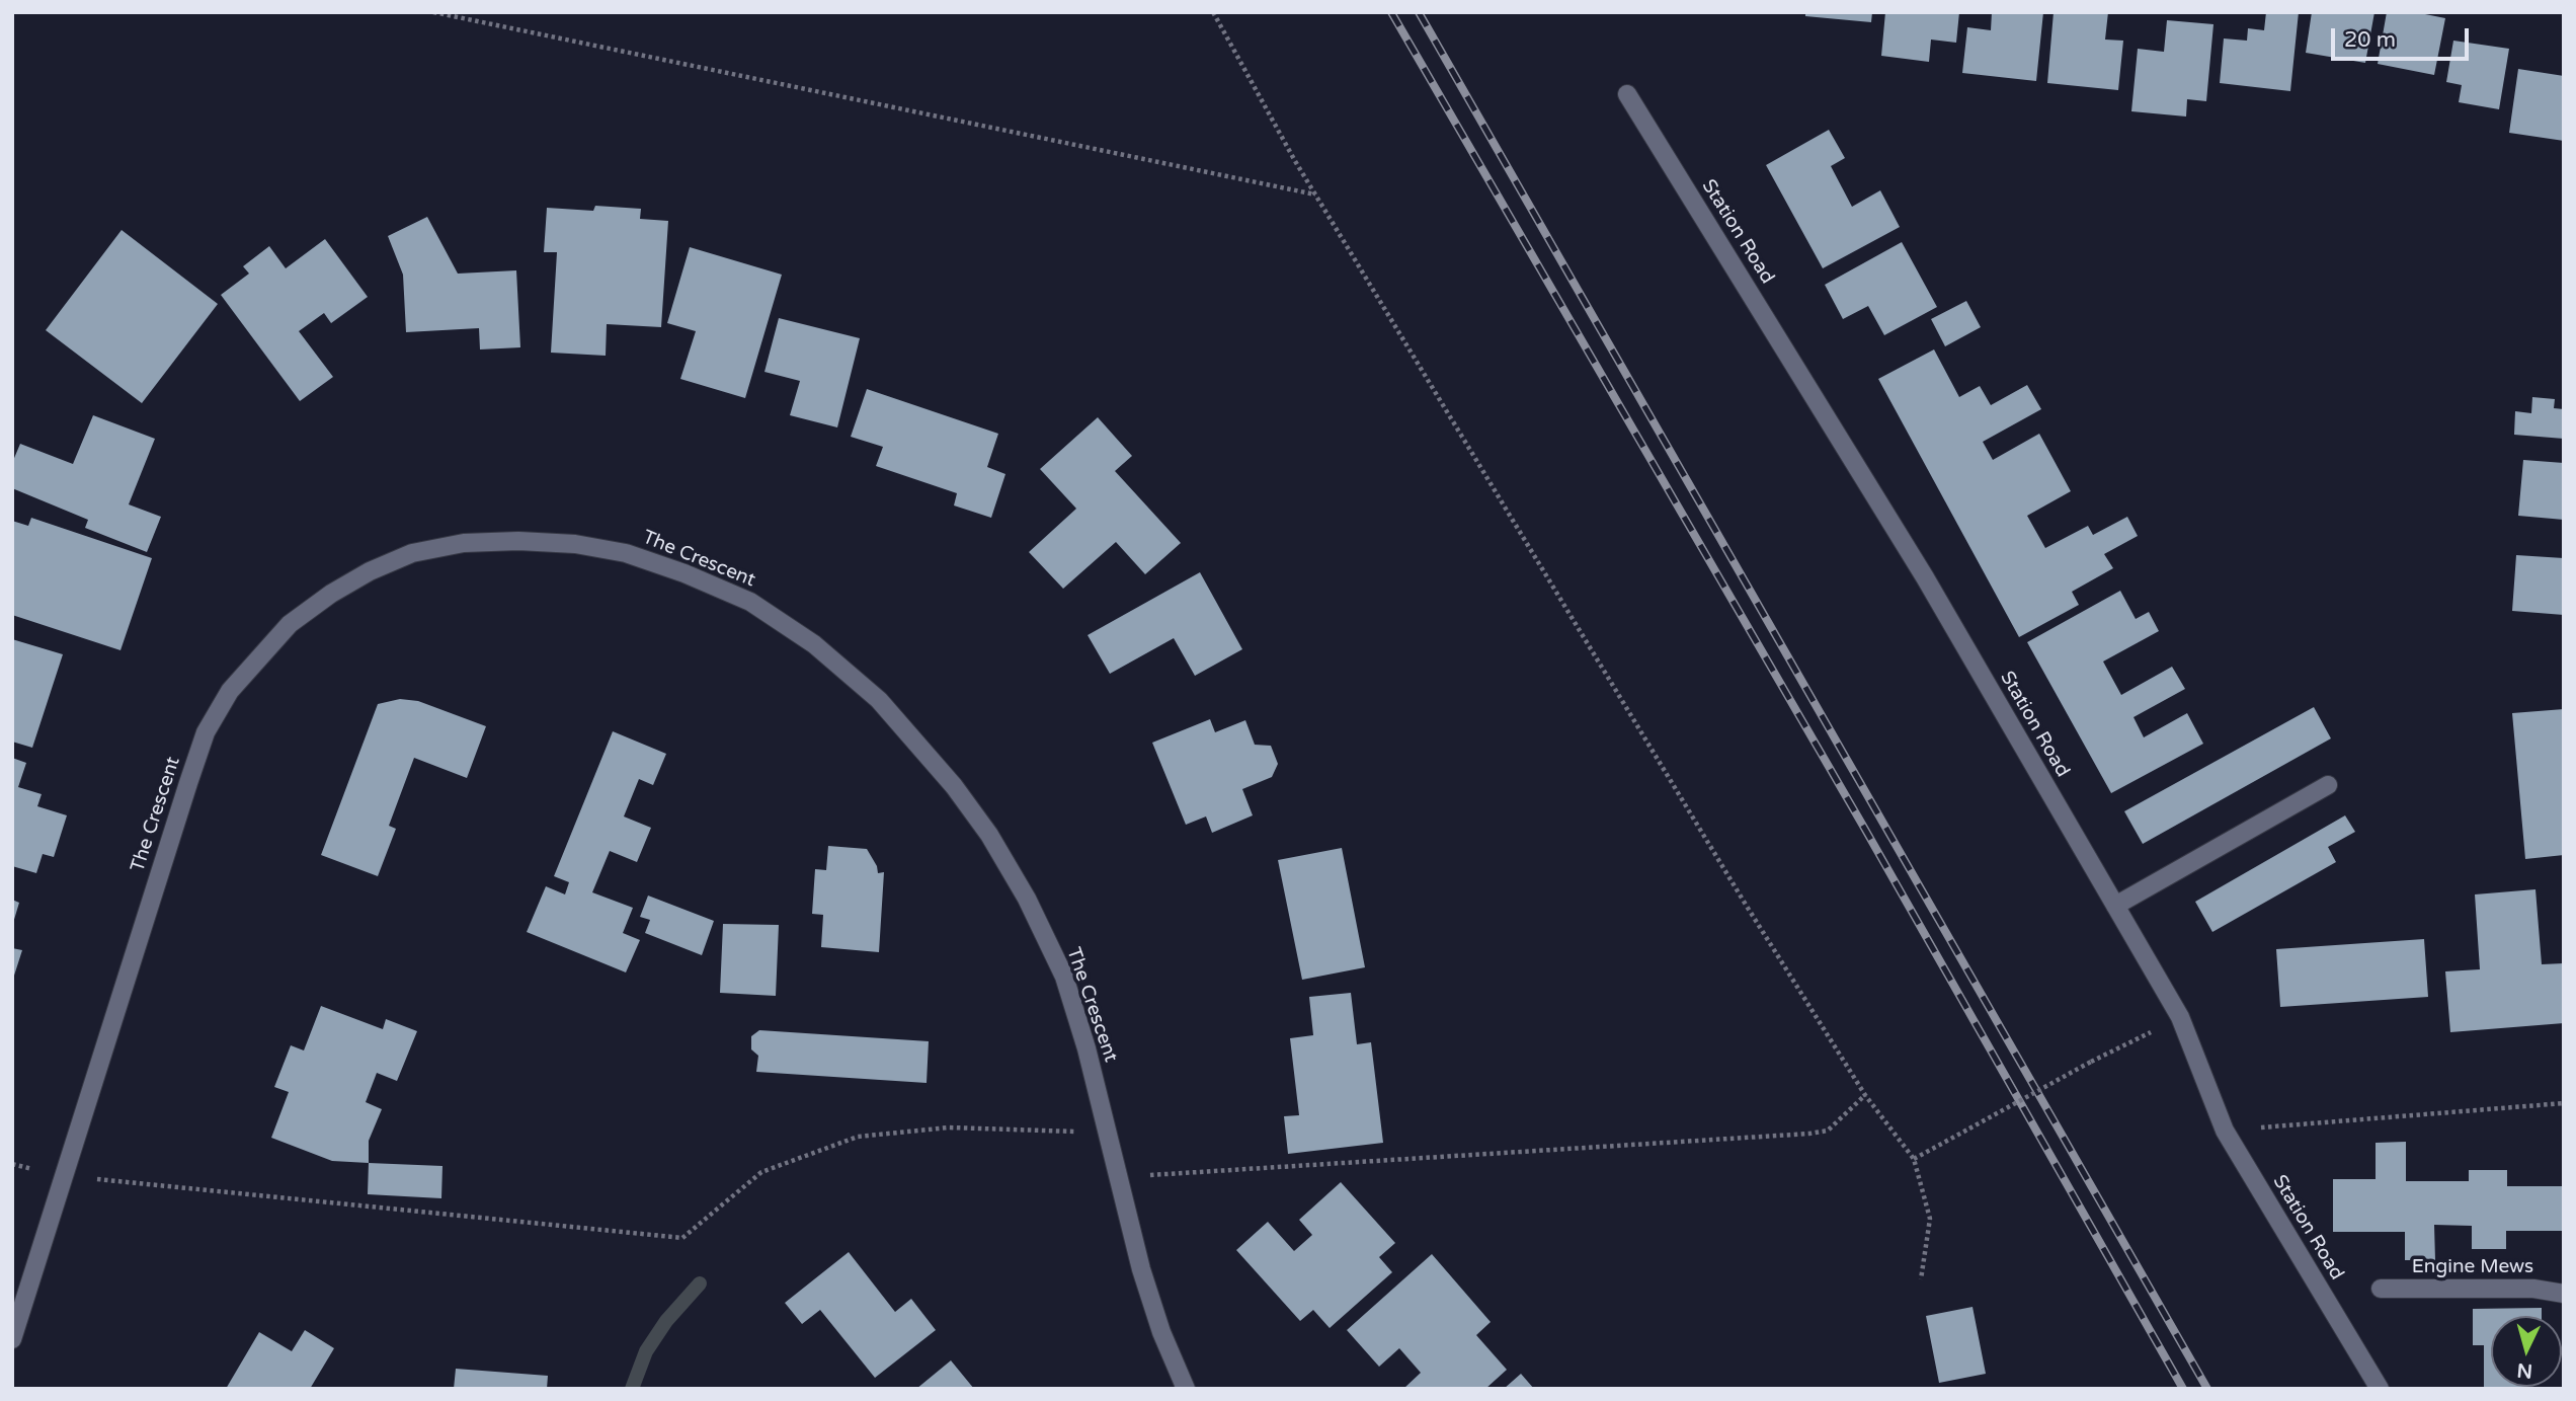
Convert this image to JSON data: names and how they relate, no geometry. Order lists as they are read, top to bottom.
{
  "streets": {
    "street": ["Station Road", "The Crescent", "Engine Mews"]
  },
  "scale_bar": "20 m",
  "north": "bottom"
}
